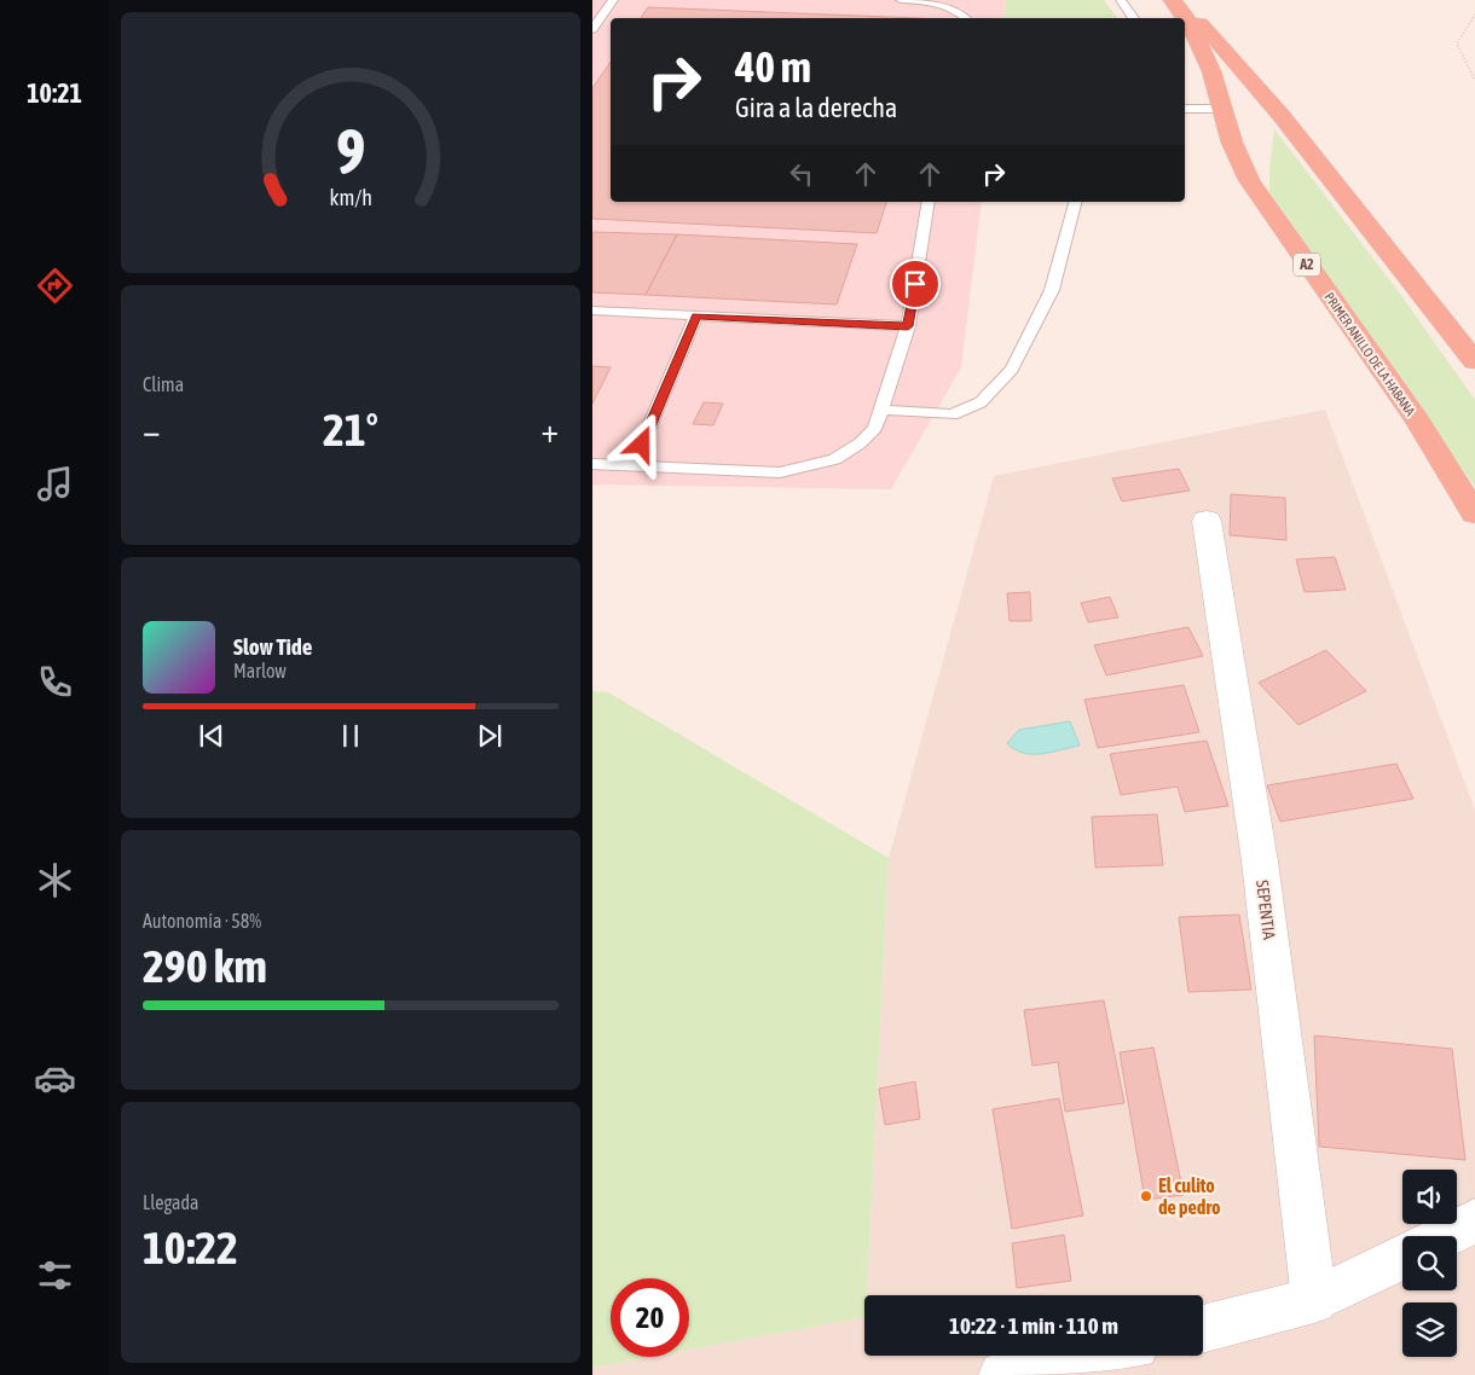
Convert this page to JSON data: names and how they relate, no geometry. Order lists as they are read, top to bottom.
{
  "streets": {
    "highway": ["A2", "PRIMER ANILLO DE LA HABANA"],
    "street": ["SEPENTIA"]
  },
  "places": ["El culito de pedro"],
  "page": {
    "tabs": "10:21",
    "turn": ["40 m", "Gira a la derecha"],
    "tile": [
      "Clima",
      ["Autonomía · 58%", "290 km"],
      ["Llegada", "10:22"]
    ],
    "heat": ["−", "21°", "+"],
    "song": ["Slow Tide", "Marlow"],
    "limit": "20",
    "trip": "10:22 · 1 min · 110 m",
    "gauge": ["9", "km/h"]
  }
}
